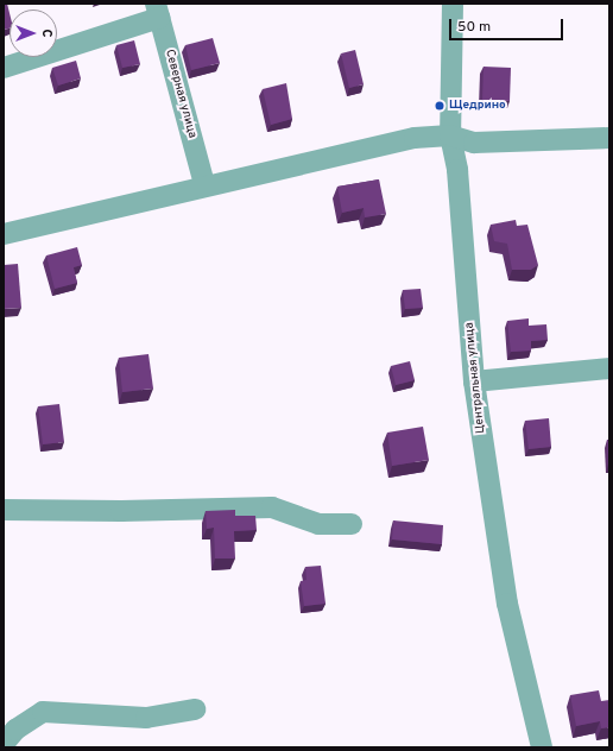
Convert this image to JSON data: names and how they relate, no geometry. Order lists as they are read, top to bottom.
{
  "streets": {
    "street": ["Северная улица", "Центральная улица"]
  },
  "places": ["Щедрино"],
  "scale_bar": "50 m",
  "north": "right"
}
